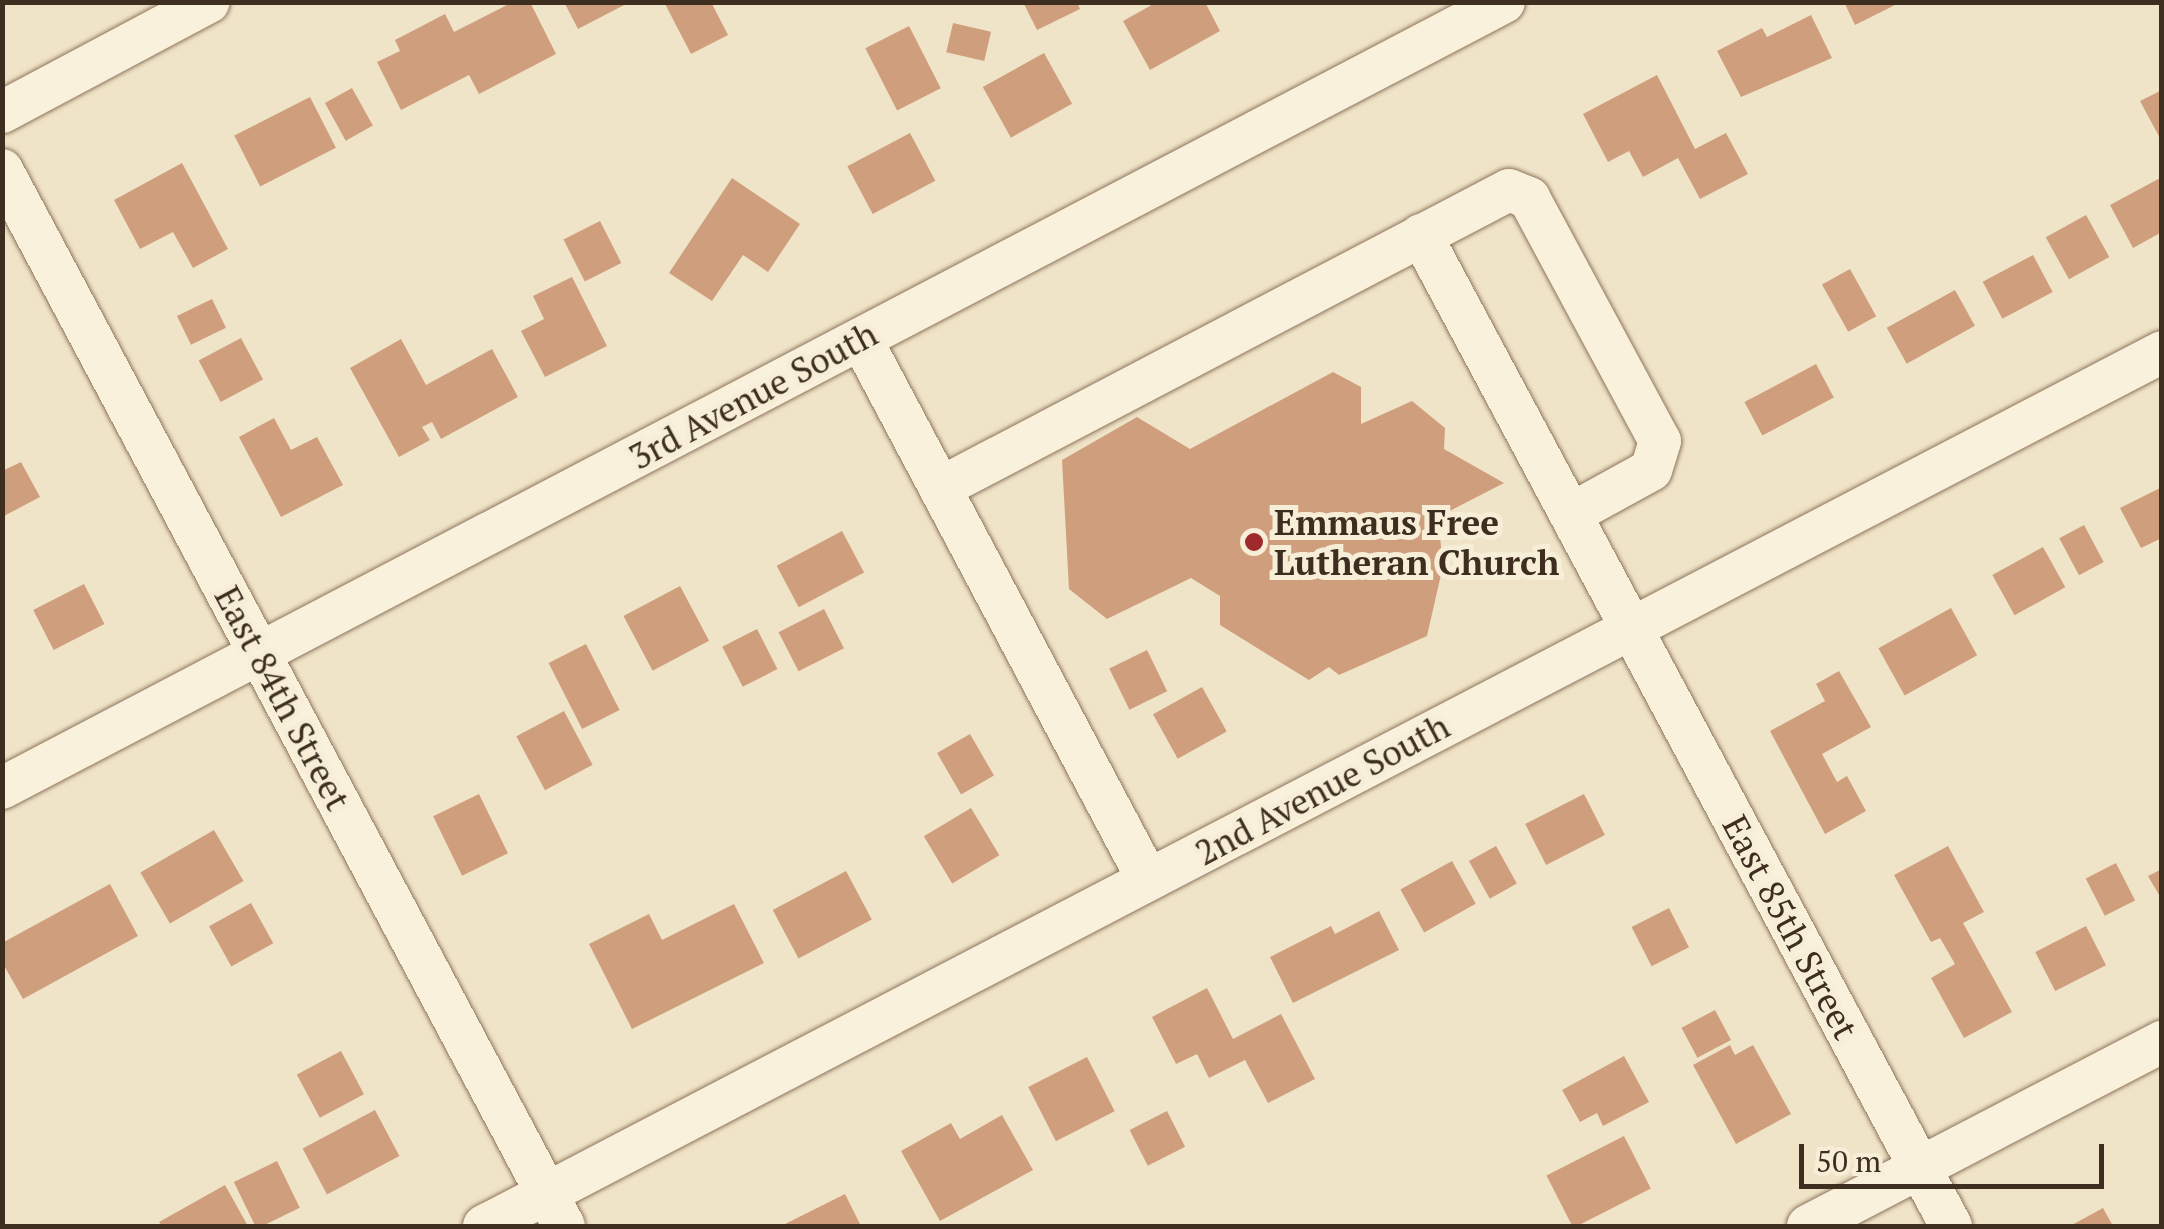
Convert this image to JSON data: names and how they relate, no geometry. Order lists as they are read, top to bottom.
{
  "streets": {
    "street": [
      "3rd Avenue South",
      "East 84th Street",
      "2nd Avenue South",
      "East 85th Street"
    ]
  },
  "crossings": [
    ["3rd Avenue South", "East 84th Street"],
    ["East 84th Street", "2nd Avenue South"],
    ["2nd Avenue South", "East 85th Street"]
  ],
  "places": ["Emmaus Free Lutheran Church"],
  "scale_bar": "50 m"
}
